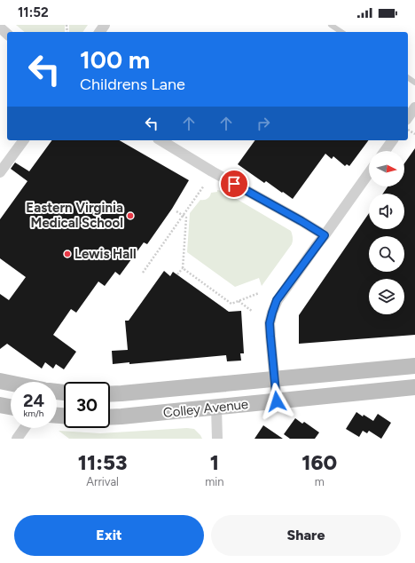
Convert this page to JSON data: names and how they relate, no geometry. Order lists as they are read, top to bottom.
{
  "streets": {
    "main road": ["Colley Avenue"]
  },
  "places": ["Eastern Virginia Medical School", "Lewis Hall"],
  "north": "right",
  "page": {
    "status": "11:52",
    "turn": ["100 m", "Childrens Lane"],
    "speed": "24 km/h",
    "limit": "30",
    "eta": [
      "11:53",
      "Arrival",
      "1",
      "min",
      "160",
      "m"
    ],
    "buttons": ["Exit", "Share"]
  }
}
